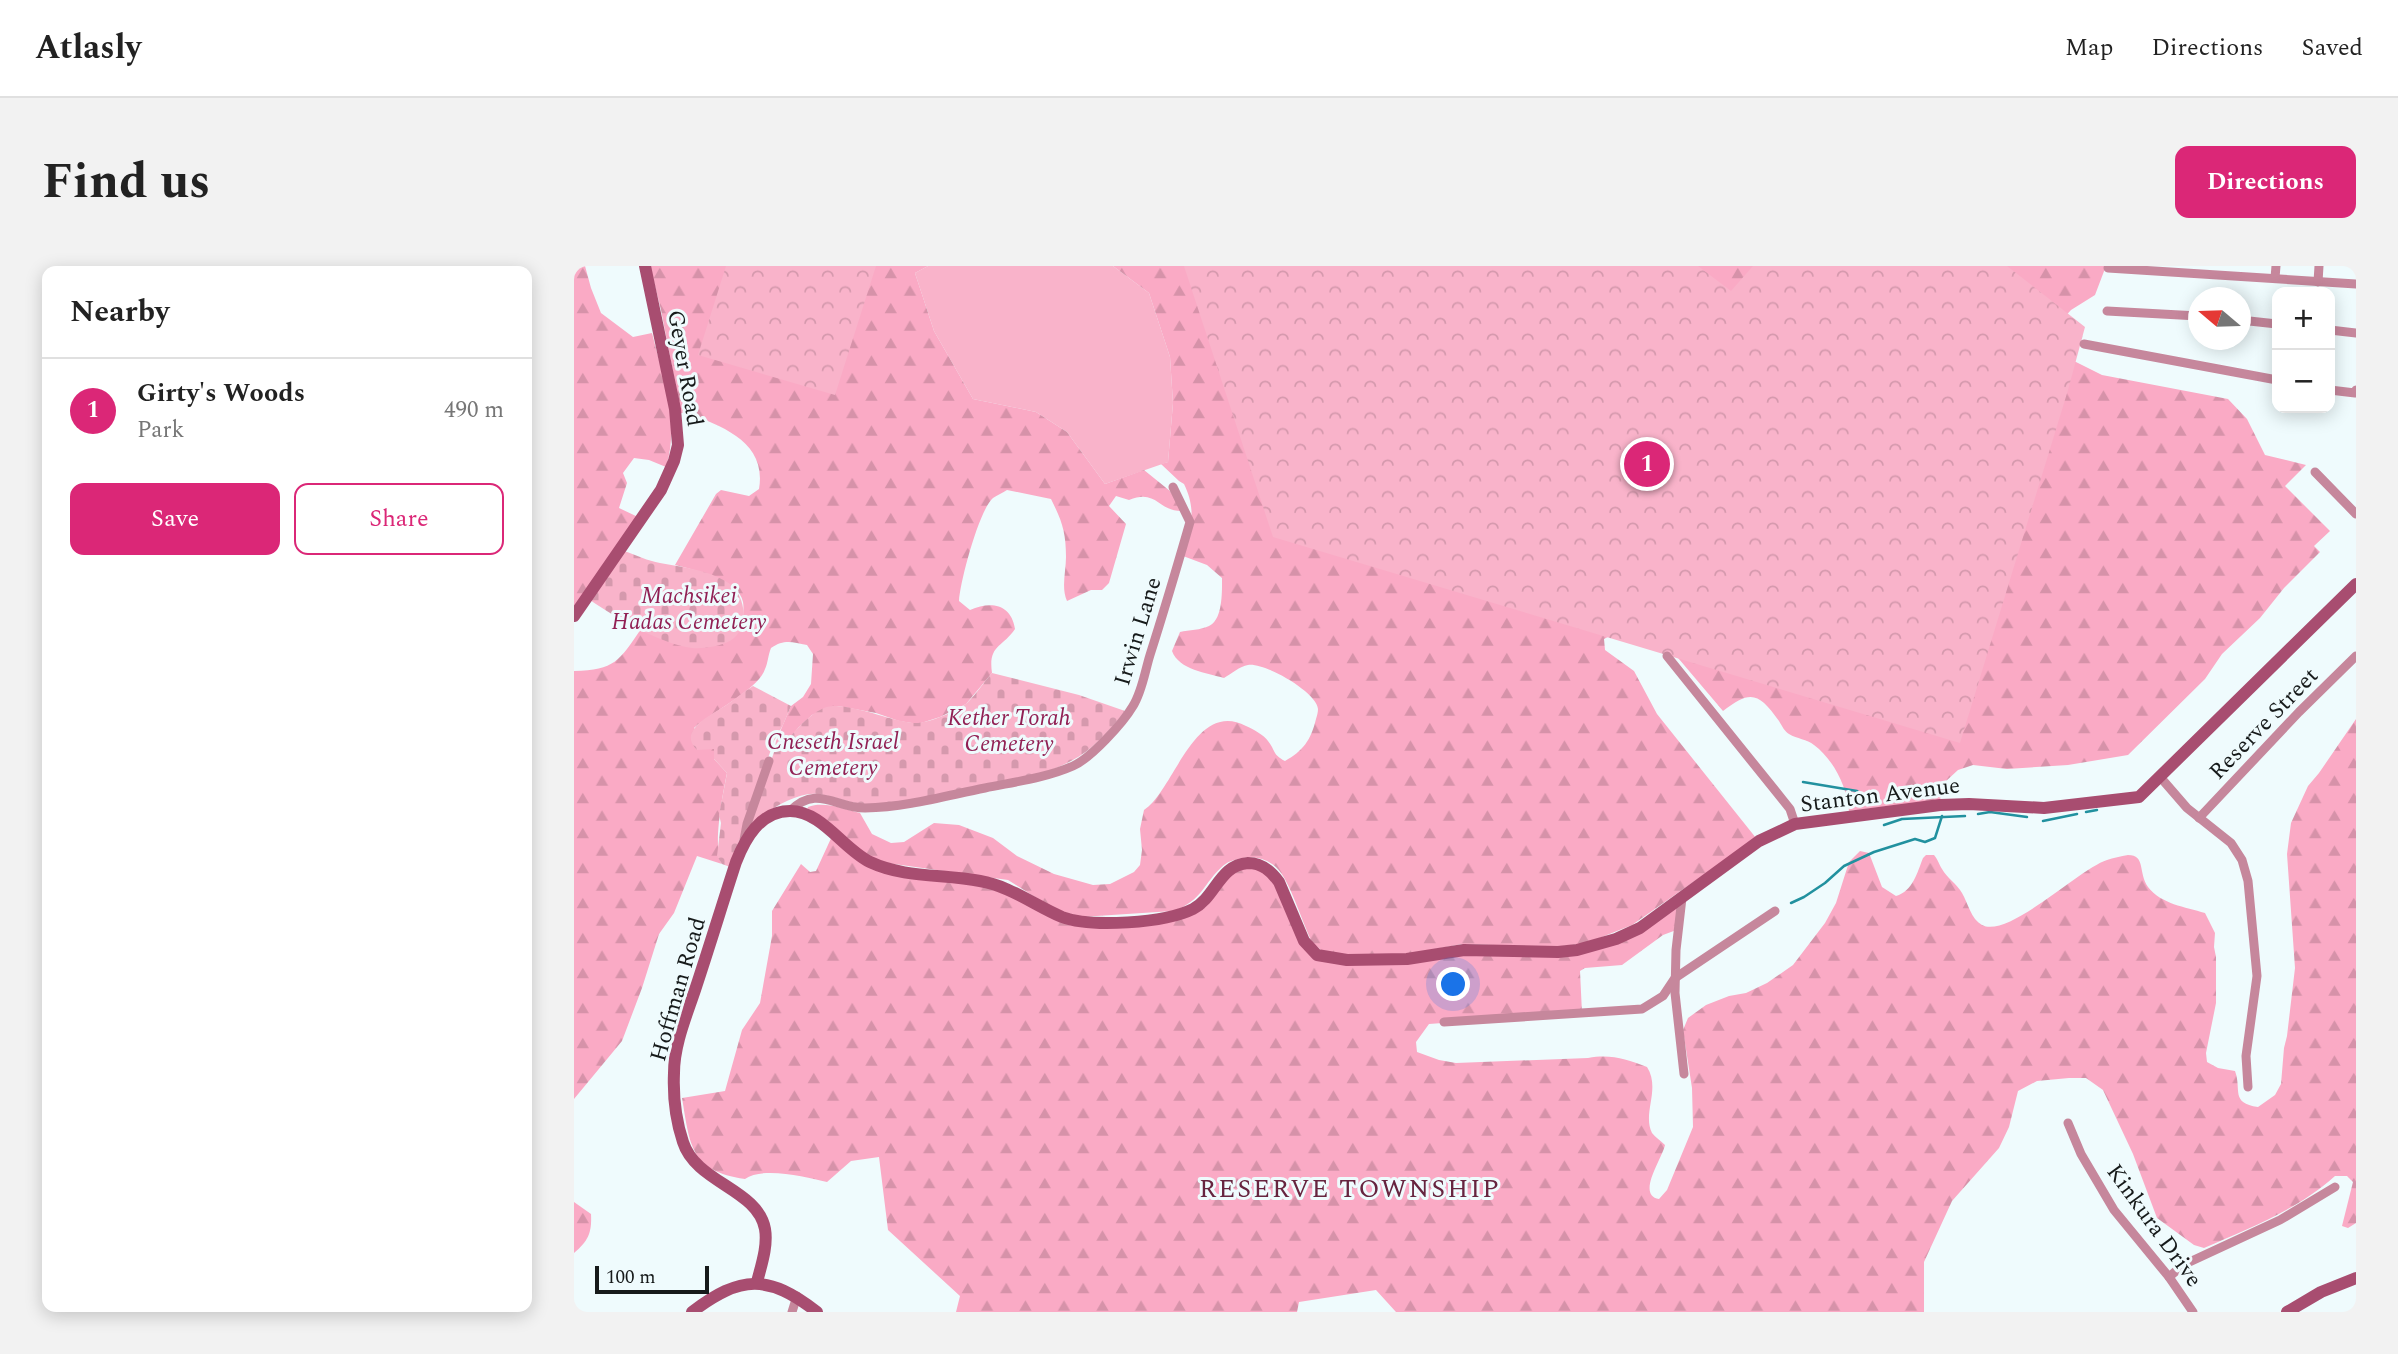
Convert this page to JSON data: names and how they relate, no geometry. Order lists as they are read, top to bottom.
{
  "streets": {
    "street": [
      "Geyer Road",
      "Irwin Lane",
      "Reserve Street",
      "Stanton Avenue",
      "Hoffman Road",
      "Kinkura Drive"
    ]
  },
  "crossings": [
    ["Irwin Lane", "Stanton Avenue"],
    ["Irwin Lane", "Hoffman Road"],
    ["Stanton Avenue", "Hoffman Road"]
  ],
  "districts": ["RESERVE TOWNSHIP"],
  "parks": ["Machsikei Hadas Cemetery", "Kether Torah Cemetery", "Cneseth Israel Cemetery"],
  "scale_bar": "100 m",
  "north": "left",
  "page": {
    "header": "Atlasly",
    "nav": ["Map", "Directions", "Saved"],
    "title": "Find us",
    "buttons": [
      "Directions",
      ["Save", "Share"]
    ],
    "heading": "Nearby",
    "map_buttons": ["+", "−"],
    "list": [
      {
        "mark": "1",
        "name": "Girty's Woods",
        "note": "Park",
        "value": "490 m"
      }
    ],
    "pins": "1",
    "scale": "100 m"
  }
}
